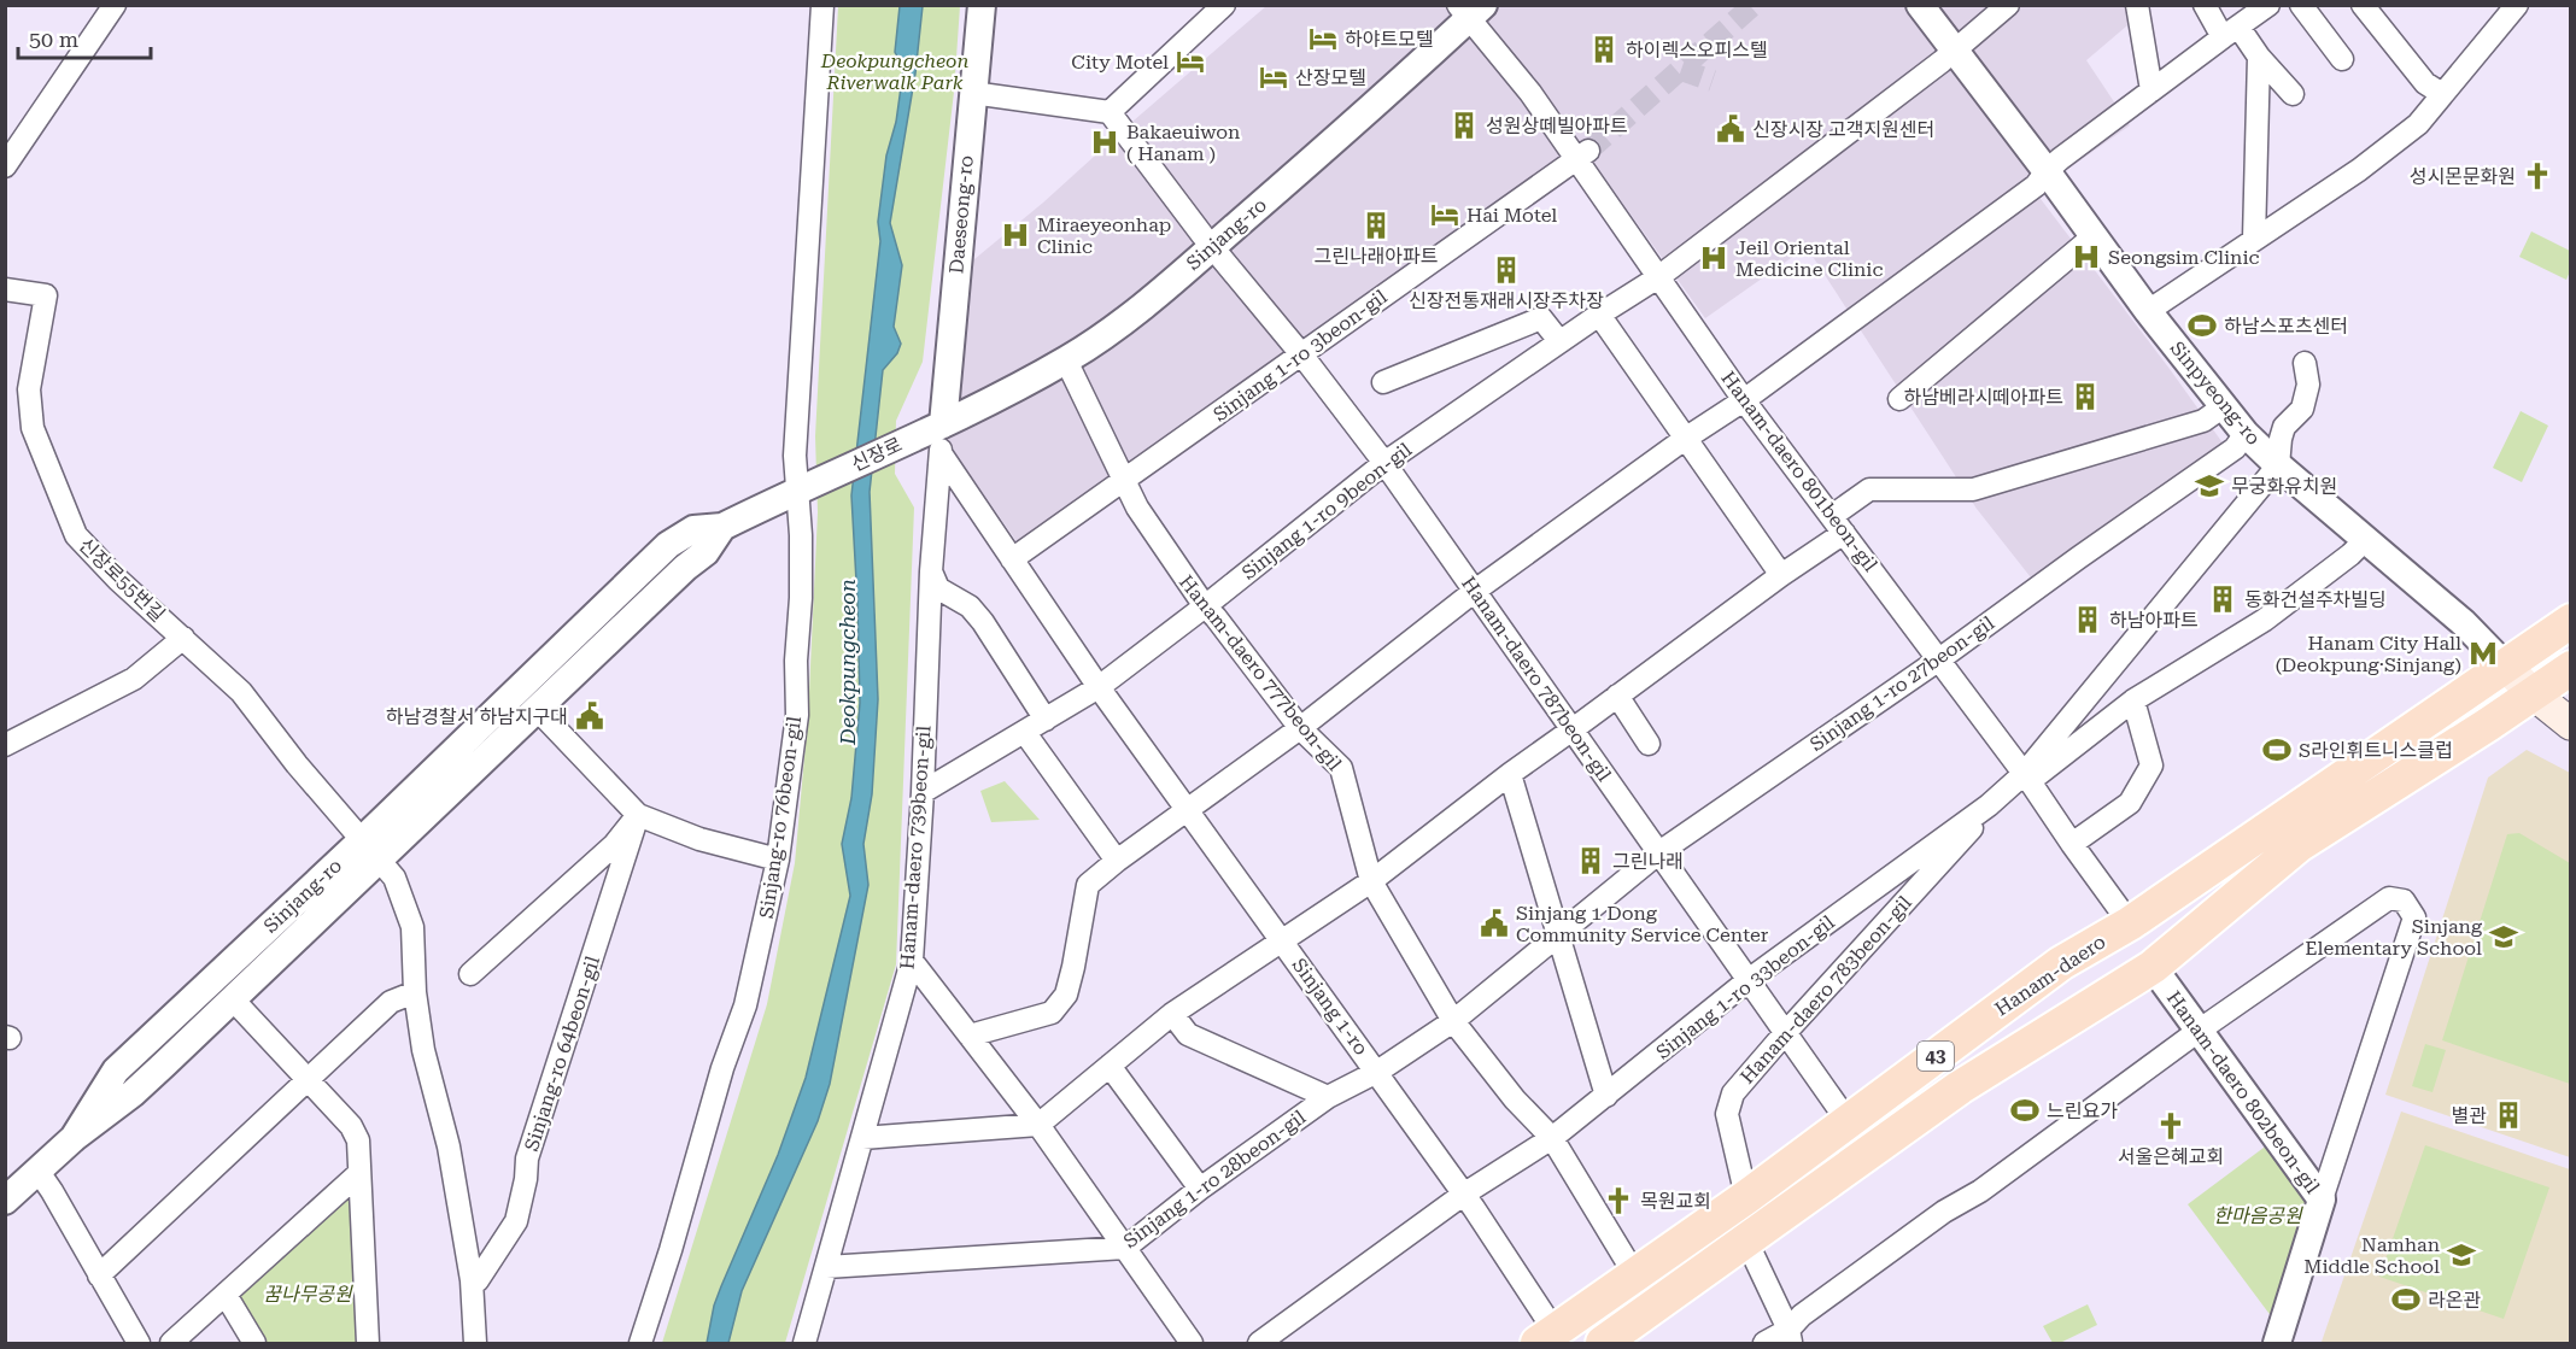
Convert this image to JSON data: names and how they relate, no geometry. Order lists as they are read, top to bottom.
{
  "streets": {
    "main road": ["Sinpyeong-ro", "Hanam-daero", "43"],
    "street": [
      "Daeseong-ro",
      "Sinjang-ro",
      "Sinjang 1-ro 3beon-gil",
      "신장로",
      "Hanam-daero 801beon-gil",
      "Sinjang 1-ro 9beon-gil",
      "신장로55번길",
      "Hanam-daero 777beon-gil",
      "Hanam-daero 787beon-gil",
      "Sinjang 1-ro 27beon-gil",
      "Sinjang-ro 76beon-gil",
      "Hanam-daero 739beon-gil",
      "Sinjang 1-ro 33beon-gil",
      "Hanam-daero 783beon-gil",
      "Sinjang 1-ro",
      "Sinjang-ro 64beon-gil",
      "Hanam-daero 802beon-gil",
      "Sinjang 1-ro 28beon-gil"
    ]
  },
  "crossings": [
    ["Daeseong-ro", "Sinjang-ro"],
    ["Daeseong-ro", "신장로"],
    ["Daeseong-ro", "Hanam-daero 739beon-gil"],
    ["Sinjang-ro", "신장로"],
    ["Sinjang-ro", "Hanam-daero 801beon-gil"],
    ["Sinjang-ro", "신장로55번길"],
    ["Sinjang-ro", "Hanam-daero 777beon-gil"],
    ["Sinjang-ro", "Hanam-daero 787beon-gil"],
    ["Sinjang-ro", "Sinjang-ro 76beon-gil"],
    ["Sinjang-ro", "Hanam-daero 739beon-gil"],
    ["Sinjang 1-ro 3beon-gil", "Hanam-daero 801beon-gil"],
    ["Sinjang 1-ro 3beon-gil", "Hanam-daero 777beon-gil"],
    ["Sinjang 1-ro 3beon-gil", "Hanam-daero 787beon-gil"],
    ["Sinjang 1-ro 3beon-gil", "Sinjang 1-ro"],
    ["Sinpyeong-ro", "Sinjang 1-ro 9beon-gil"],
    ["Sinpyeong-ro", "Sinjang 1-ro 27beon-gil"],
    ["Sinpyeong-ro", "Hanam-daero"],
    ["Sinpyeong-ro", "Sinjang 1-ro 33beon-gil"],
    ["Sinpyeong-ro", "43"],
    ["신장로", "Sinjang-ro 76beon-gil"],
    ["신장로", "Hanam-daero 739beon-gil"],
    ["Hanam-daero 801beon-gil", "Sinjang 1-ro 9beon-gil"],
    ["Hanam-daero 801beon-gil", "Sinjang 1-ro 27beon-gil"],
    ["Hanam-daero 801beon-gil", "Hanam-daero"],
    ["Hanam-daero 801beon-gil", "Sinjang 1-ro 33beon-gil"],
    ["Sinjang 1-ro 9beon-gil", "Hanam-daero 777beon-gil"],
    ["Sinjang 1-ro 9beon-gil", "Hanam-daero 787beon-gil"],
    ["Sinjang 1-ro 9beon-gil", "Sinjang 1-ro"],
    ["신장로55번길", "Sinjang-ro 64beon-gil"],
    ["Hanam-daero 777beon-gil", "Sinjang 1-ro 27beon-gil"],
    ["Hanam-daero 777beon-gil", "Hanam-daero"],
    ["Hanam-daero 777beon-gil", "Sinjang 1-ro 33beon-gil"],
    ["Hanam-daero 787beon-gil", "Sinjang 1-ro 27beon-gil"],
    ["Hanam-daero 787beon-gil", "Hanam-daero"],
    ["Hanam-daero 787beon-gil", "Sinjang 1-ro 33beon-gil"],
    ["Hanam-daero 787beon-gil", "Hanam-daero 783beon-gil"],
    ["Sinjang 1-ro 27beon-gil", "Sinjang 1-ro"],
    ["Sinjang 1-ro 27beon-gil", "Sinjang 1-ro 28beon-gil"],
    ["Hanam-daero 739beon-gil", "Sinjang 1-ro"],
    ["Hanam-daero 739beon-gil", "Sinjang 1-ro 28beon-gil"],
    ["Hanam-daero", "Hanam-daero 783beon-gil"],
    ["Hanam-daero", "Sinjang 1-ro"],
    ["Sinjang 1-ro 33beon-gil", "Hanam-daero 783beon-gil"],
    ["Sinjang 1-ro 33beon-gil", "Sinjang 1-ro"],
    ["Hanam-daero 783beon-gil", "43"],
    ["Sinjang 1-ro", "Sinjang 1-ro 28beon-gil"],
    ["43", "Hanam-daero 802beon-gil"]
  ],
  "water": ["Deokpungcheon"],
  "parks": ["Deokpungcheon Riverwalk Park", "한마음공원", "꿈나무공원"],
  "places": {
    "hotel": [
      "하야트모텔",
      "City Motel",
      "산장모텔",
      "Hai Motel"
    ],
    "building": [
      "하이렉스오피스텔",
      "성원상떼빌아파트",
      "그린나래아파트",
      "신장전통재래시장주차장",
      "하남베라시떼아파트",
      "동화건설주차빌딩",
      "하남아파트",
      "그린나래",
      "별관"
    ],
    "public building": ["신장시장 고객지원센터", "하남경찰서 하남지구대", "Sinjang 1 Dong Community Service Center"],
    "hospital": [
      "Bakaeuiwon ( Hanam )",
      "Miraeyeonhap Clinic",
      "Seongsim Clinic",
      "Jeil Oriental Medicine Clinic"
    ],
    "church": ["성시몬문화원", "서울은혜교회", "목원교회"],
    "sports": [
      "하남스포츠센터",
      "S라인휘트니스클럽",
      "느린요가",
      "라온관"
    ],
    "school or university": ["무궁화유치원", "Sinjang Elementary School", "Namhan Middle School"],
    "metro station": ["Hanam City Hall (Deokpung·Sinjang)"]
  },
  "scale_bar": "50 m"
}
